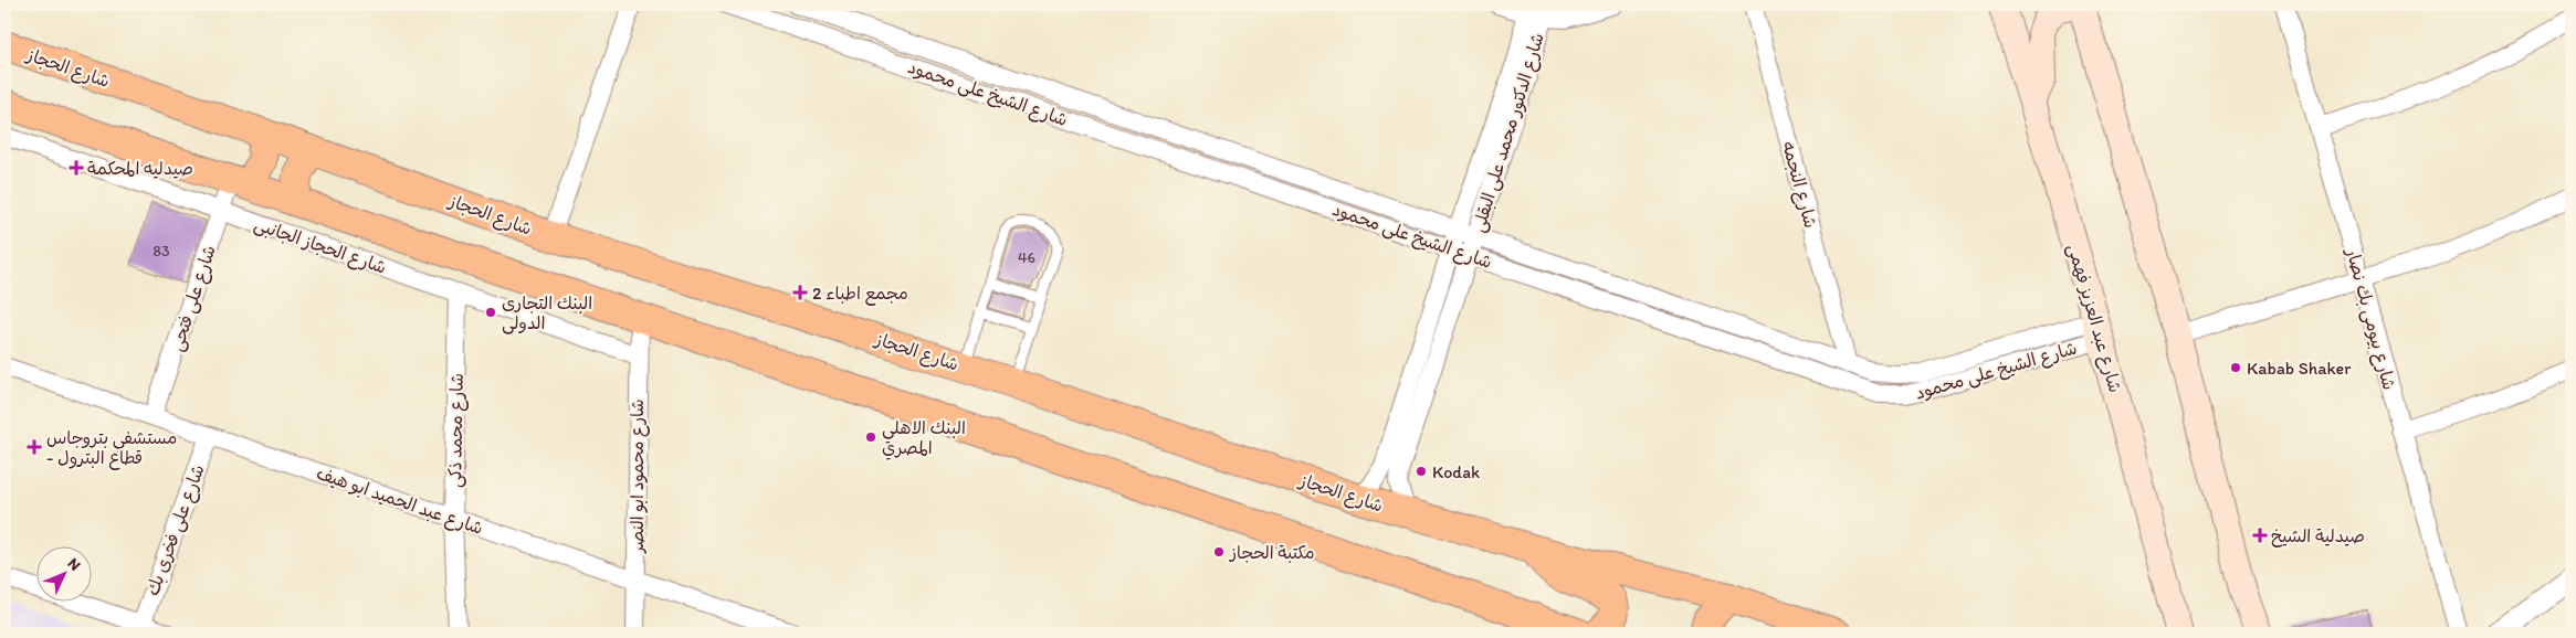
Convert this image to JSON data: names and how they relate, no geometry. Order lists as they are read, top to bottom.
{
  "streets": {
    "main road": ["شارع الحجاز", "شارع عبد العزيز فهمى"],
    "street": [
      "شارع الشيخ على محمود",
      "شارع الدكتور محمد على البقلى",
      "شارع النجمه",
      "شارع الحجاز الجانبى",
      "شارع على فتحى",
      "شارع بيومى بك نصار",
      "شارع محمد ذكى",
      "شارع محمود ابو النصر",
      "شارع عبد الحميد ابو هيف",
      "شارع على فخرى بك"
    ]
  },
  "crossings": [
    ["شارع الحجاز", "شارع الدكتور محمد على البقلى"],
    ["شارع الشيخ على محمود", "شارع الدكتور محمد على البقلى"],
    ["شارع الشيخ على محمود", "شارع النجمه"],
    ["شارع الشيخ على محمود", "شارع عبد العزيز فهمى"],
    ["شارع الحجاز الجانبى", "شارع على فتحى"],
    ["شارع الحجاز الجانبى", "شارع محمد ذكى"],
    ["شارع الحجاز الجانبى", "شارع محمود ابو النصر"],
    ["شارع على فتحى", "شارع عبد الحميد ابو هيف"],
    ["شارع محمد ذكى", "شارع عبد الحميد ابو هيف"],
    ["شارع محمود ابو النصر", "شارع عبد الحميد ابو هيف"],
    ["شارع عبد الحميد ابو هيف", "شارع على فخرى بك"]
  ],
  "places": {
    "health": [
      "صيدليه المحكمة",
      "مجمع اطباء 2",
      "مستشفي بتروجاس - قطاع البترول",
      "صيدلية الشيخ"
    ],
    "other": [
      "البنك التجارى الدولى",
      "Kabab Shaker",
      "البنك الاهلي المصري",
      "Kodak",
      "مكتبة الحجاز"
    ]
  },
  "house_numbers": ["83", "46"],
  "north": "top right"
}
